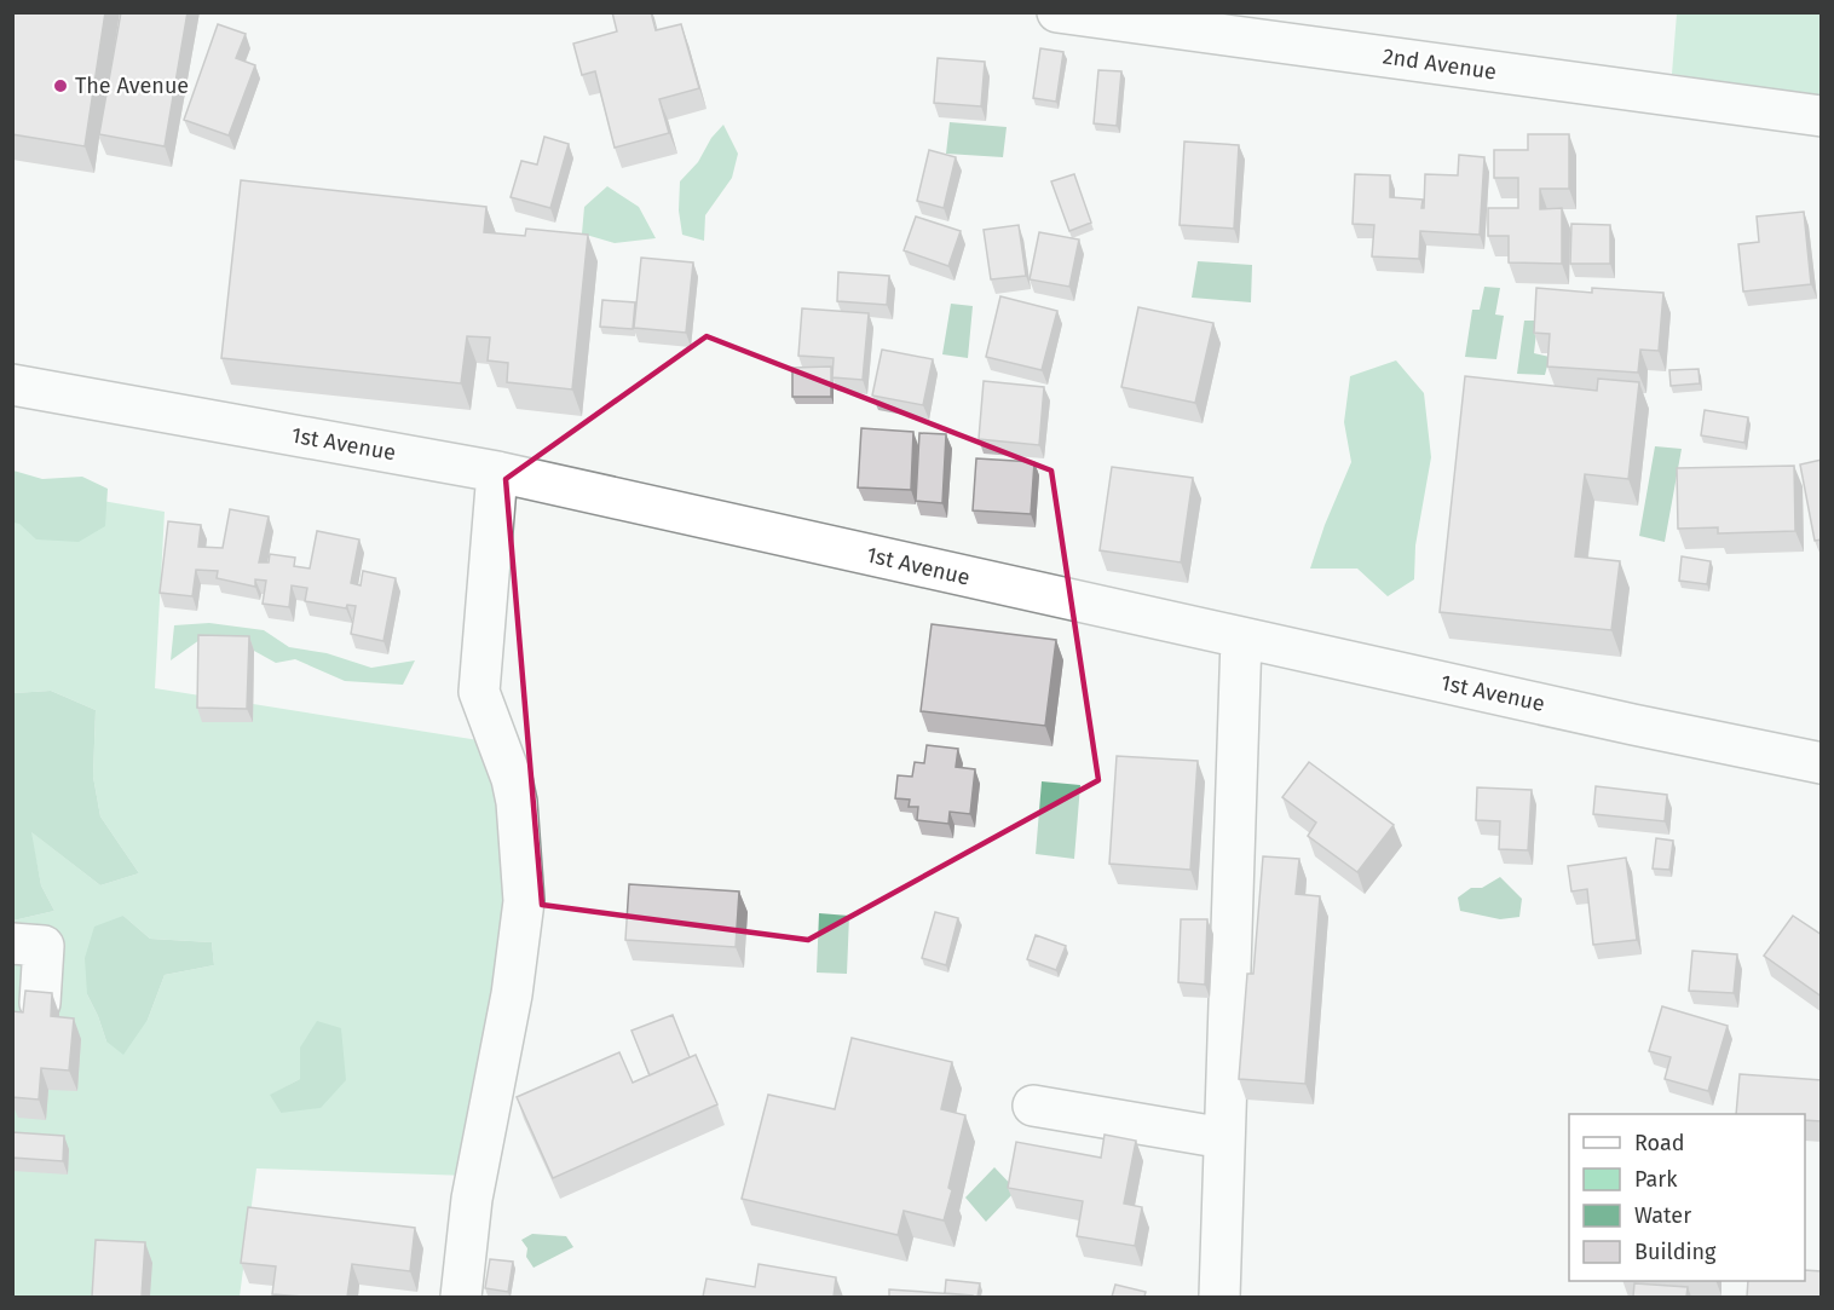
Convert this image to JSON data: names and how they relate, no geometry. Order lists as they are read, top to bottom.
{
  "streets": {
    "street": ["2nd Avenue", "1st Avenue"]
  },
  "places": ["The Avenue"],
  "legend": [
    "Road",
    "Park",
    "Water",
    "Building"
  ]
}
